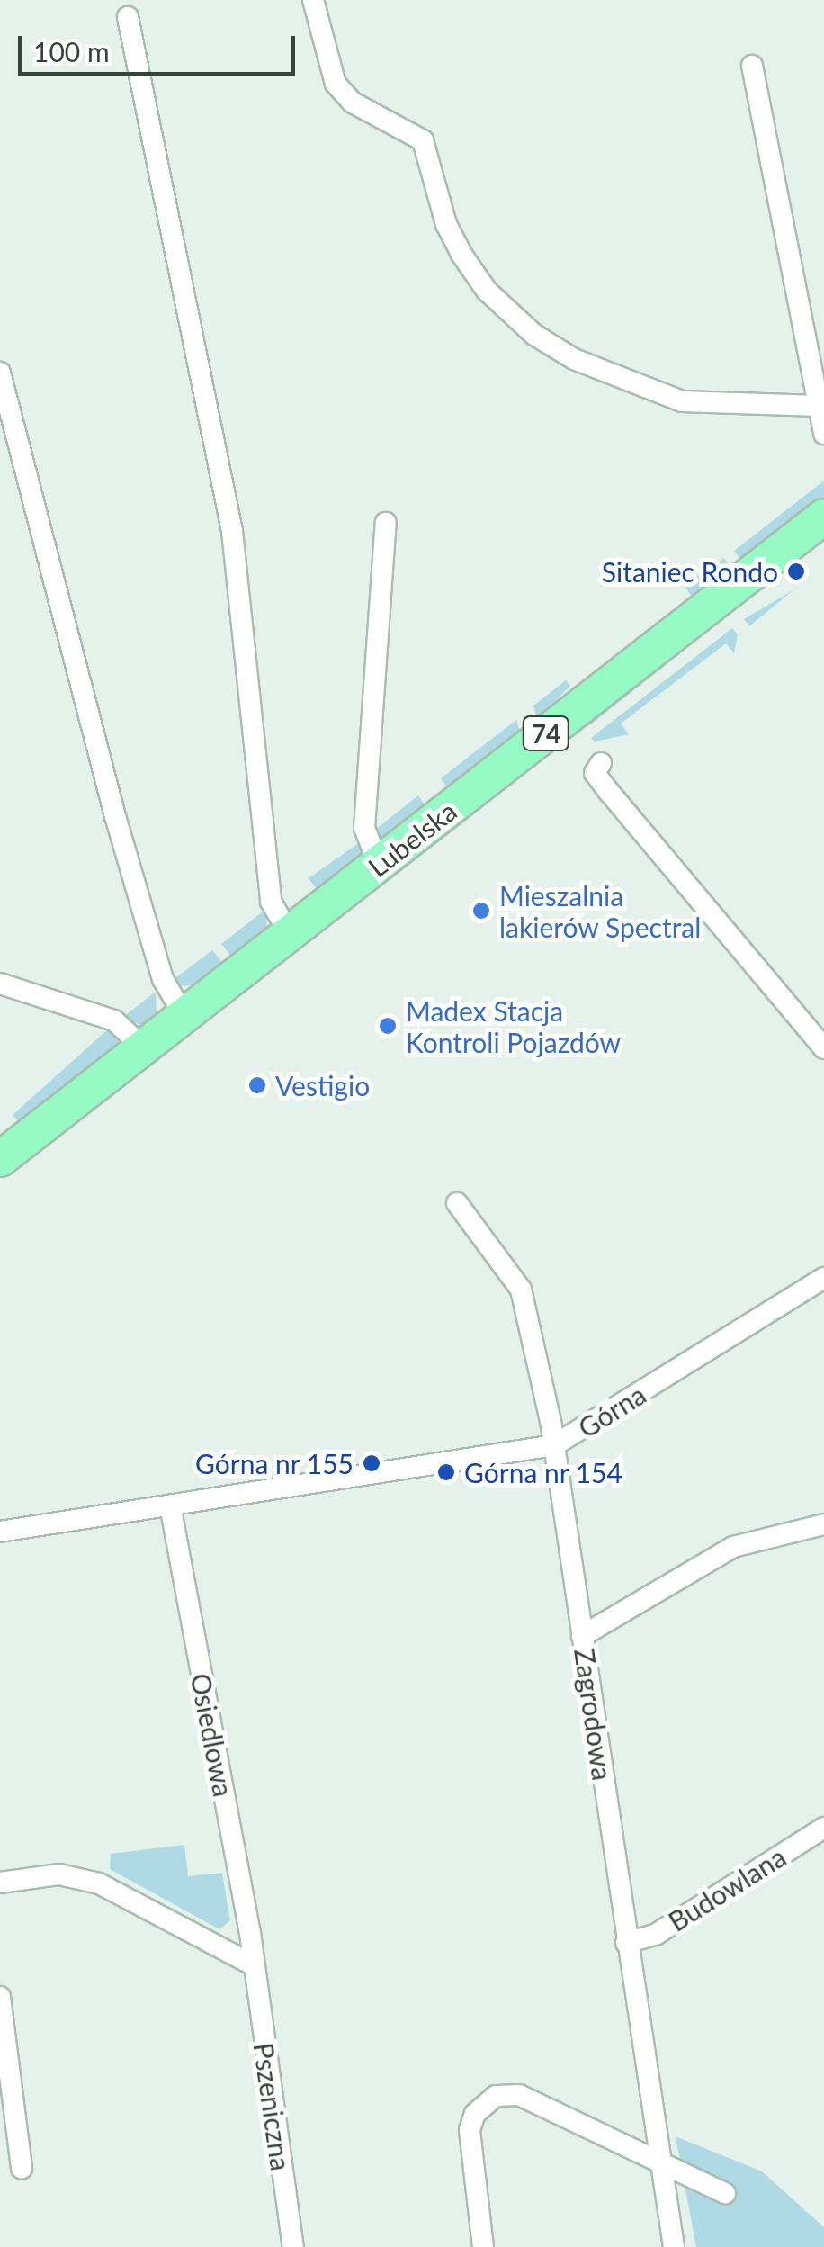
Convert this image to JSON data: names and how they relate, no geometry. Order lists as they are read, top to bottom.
{
  "streets": {
    "main road": ["74", "Lubelska"],
    "street": [
      "Górna",
      "Zagrodowa",
      "Osiedlowa",
      "Budowlana",
      "Pszeniczna"
    ]
  },
  "crossings": [
    ["Górna", "Zagrodowa"],
    ["Górna", "Osiedlowa"],
    ["Zagrodowa", "Budowlana"],
    ["Osiedlowa", "Pszeniczna"]
  ],
  "places": [
    "Sitaniec Rondo",
    "Mieszalnia lakierów Spectral",
    "Madex Stacja Kontroli Pojazdów",
    "Vestigio",
    "Górna nr 155",
    "Górna nr 154"
  ],
  "scale_bar": "100 m"
}
